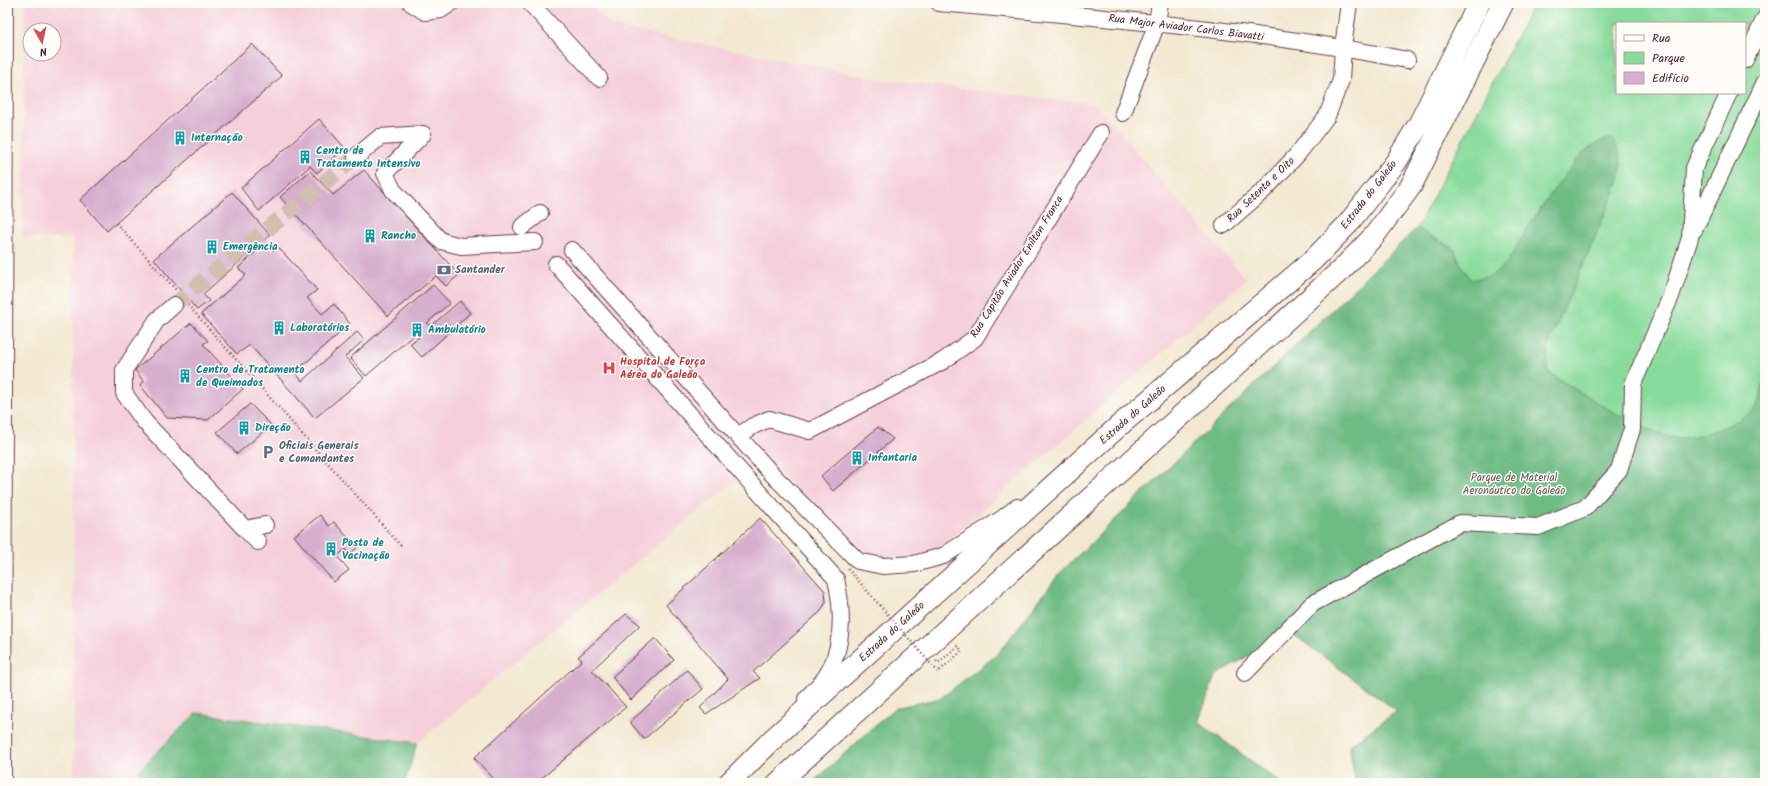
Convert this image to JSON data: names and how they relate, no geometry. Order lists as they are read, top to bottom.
{
  "streets": {
    "main road": ["Estrada do Galeão"],
    "street": ["Rua Major Aviador Carlos Biavatti", "Rua Setenta e Oito", "Rua Capitão Aviador Enilton Franca"]
  },
  "crossings": [
    ["Rua Major Aviador Carlos Biavatti", "Rua Setenta e Oito"]
  ],
  "parks": ["Parque de Material Aeronáutico do Galeão"],
  "places": {
    "building": [
      "Internação",
      "Centro de Tratamento Intensivo",
      "Rancho",
      "Emergência",
      "Laboratórios",
      "Ambulatório",
      "Centro de Tratamento de Queimados",
      "Direção",
      "Infantaria",
      "Posto de Vacinação"
    ],
    "bank": ["Santander"],
    "hospital": ["Hospital de Força Aérea do Galeão"],
    "parking": ["Oficiais Generais e Comandantes"]
  },
  "legend": ["Rua", "Parque", "Edifício"],
  "north": "bottom"
}
